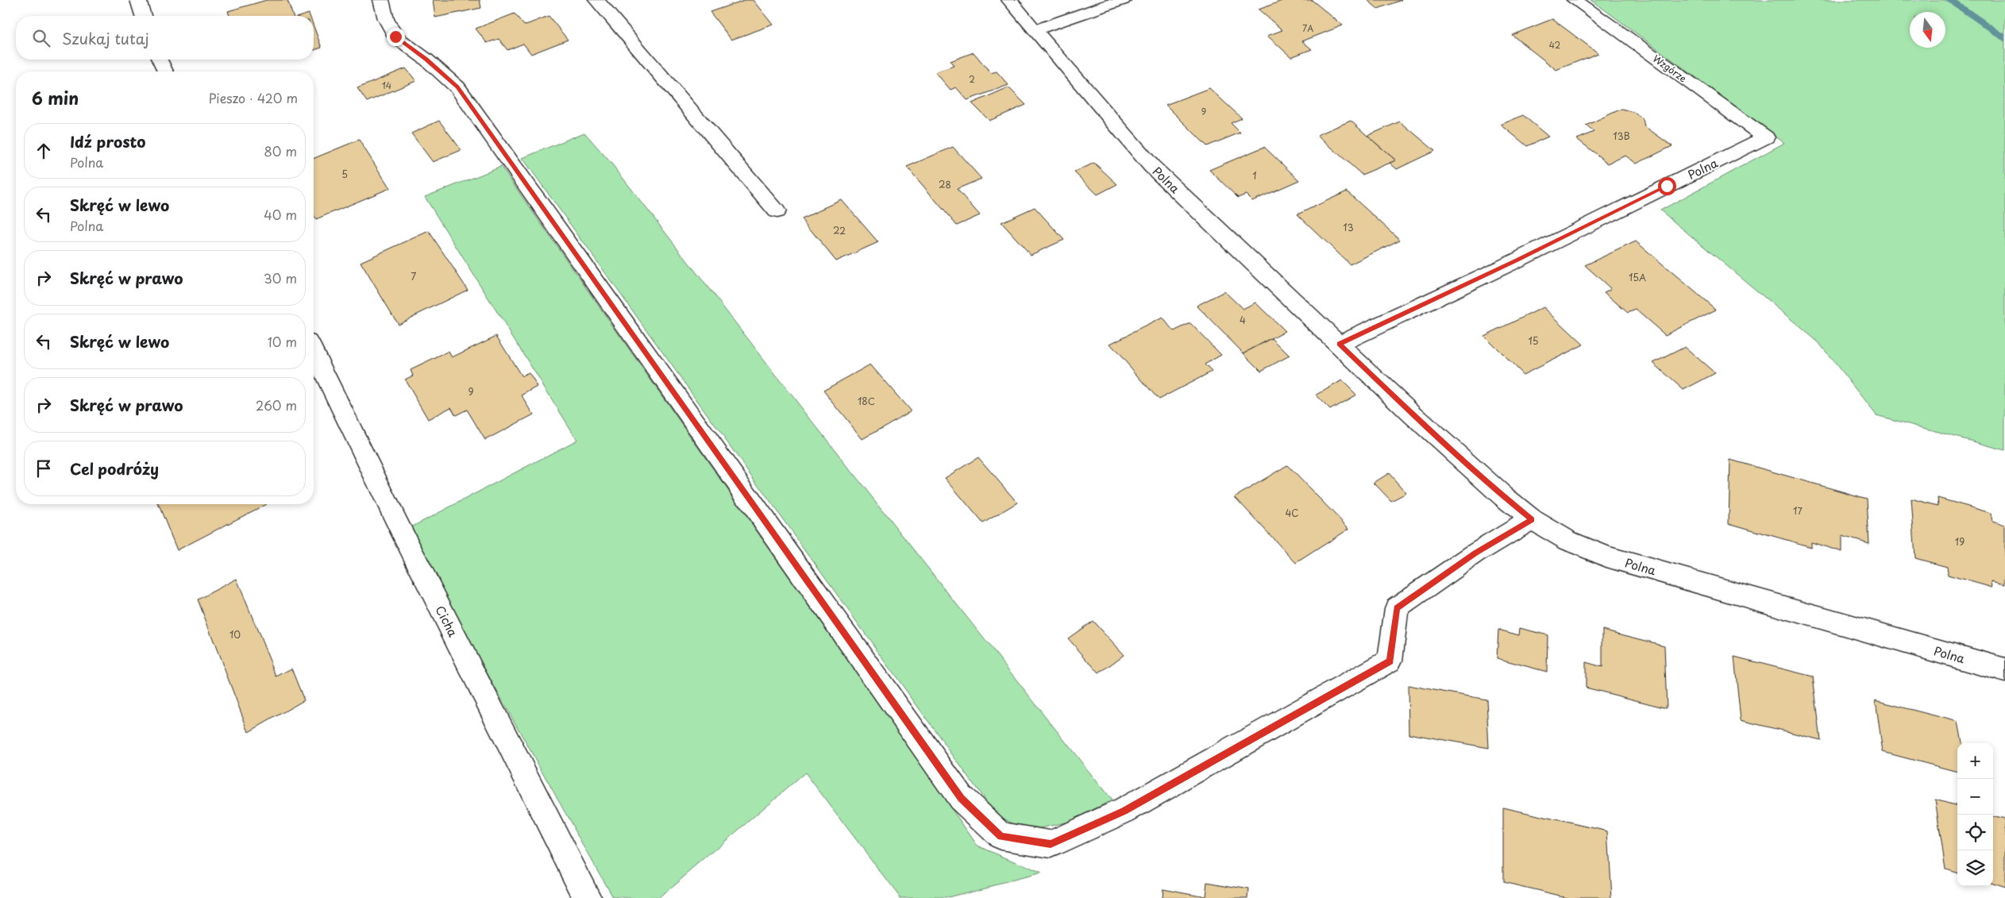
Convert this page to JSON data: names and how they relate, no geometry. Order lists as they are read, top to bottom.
{
  "streets": {
    "street": ["Wzgórze", "Polna", "Cicha"]
  },
  "crossings": [
    ["Wzgórze", "Polna"]
  ],
  "house_numbers": [
    "7A",
    "42",
    "2",
    "14",
    "9",
    "13B",
    "5",
    "1",
    "28",
    "13",
    "22",
    "7",
    "15A",
    "4",
    "15",
    "9",
    "18C",
    "17",
    "4C",
    "19",
    "10"
  ],
  "north": "bottom",
  "page": {
    "search": "Szukaj tutaj",
    "heading": ["6 min", "Pieszo · 420 m"],
    "list": [
      ["Idź prosto", "Polna", "80 m"],
      ["Skręć w lewo", "Polna", "40 m"],
      ["Skręć w prawo", "30 m"],
      ["Skręć w lewo", "10 m"],
      ["Skręć w prawo", "260 m"],
      "Cel podróży"
    ],
    "map_buttons": ["+", "−"]
  }
}
